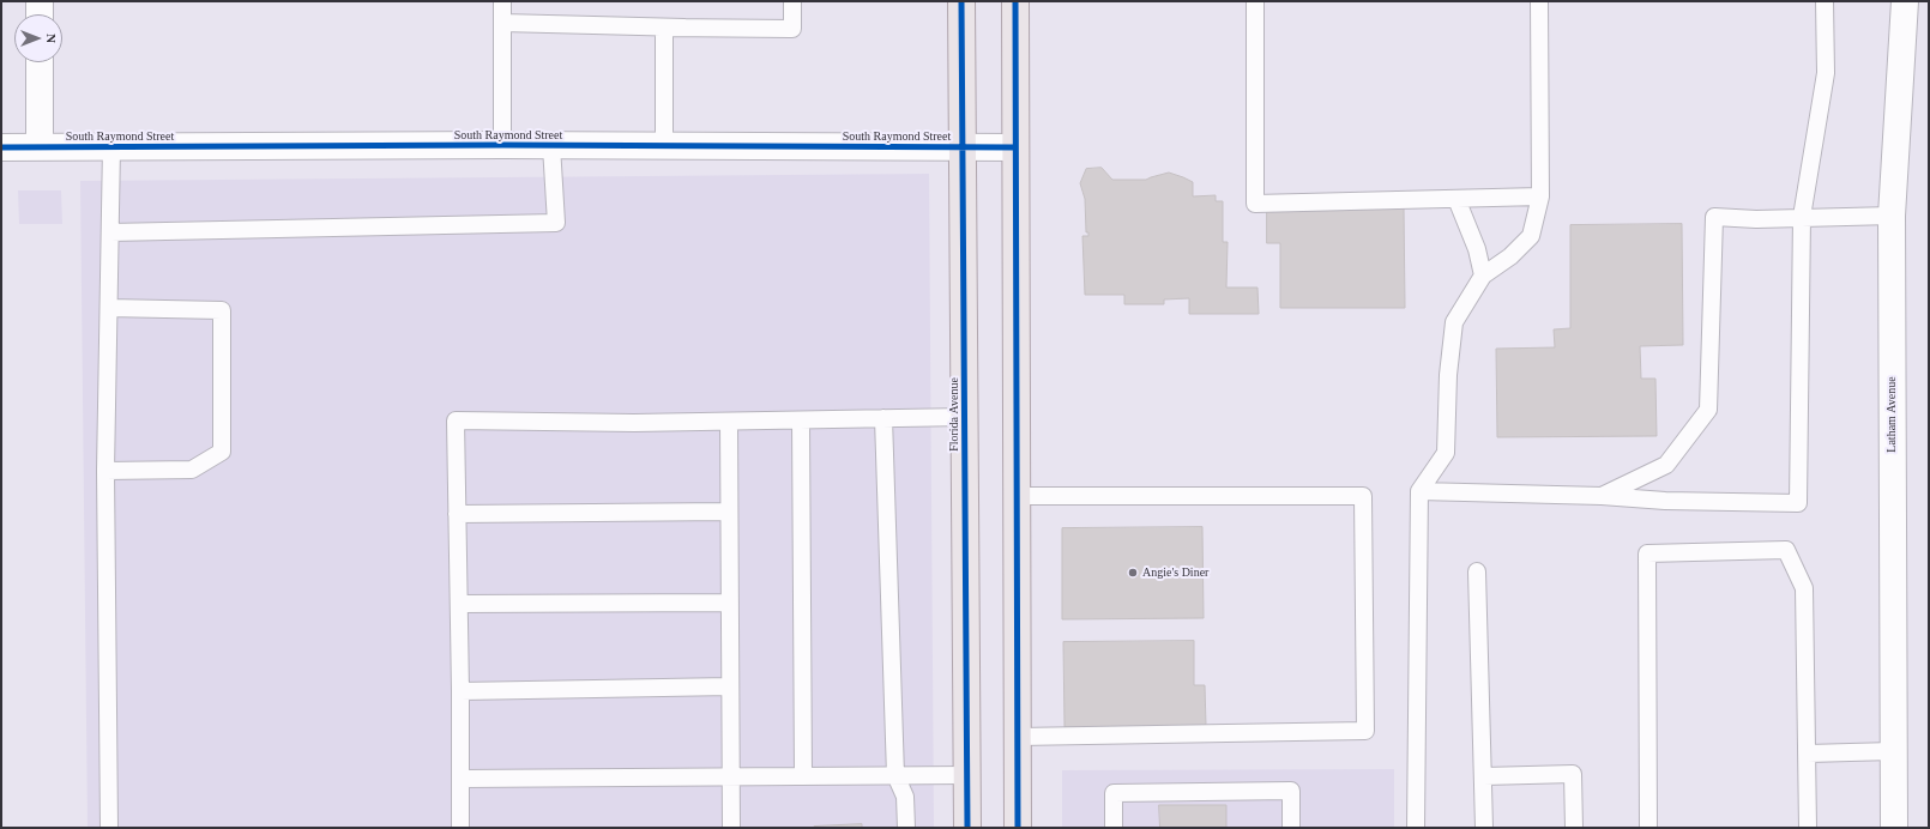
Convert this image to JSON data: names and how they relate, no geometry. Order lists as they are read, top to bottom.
{
  "streets": {
    "main road": ["Florida Avenue"],
    "street": ["South Raymond Street", "Latham Avenue"]
  },
  "crossings": [
    ["South Raymond Street", "Florida Avenue"]
  ],
  "places": ["Angie's Diner"],
  "north": "right"
}
